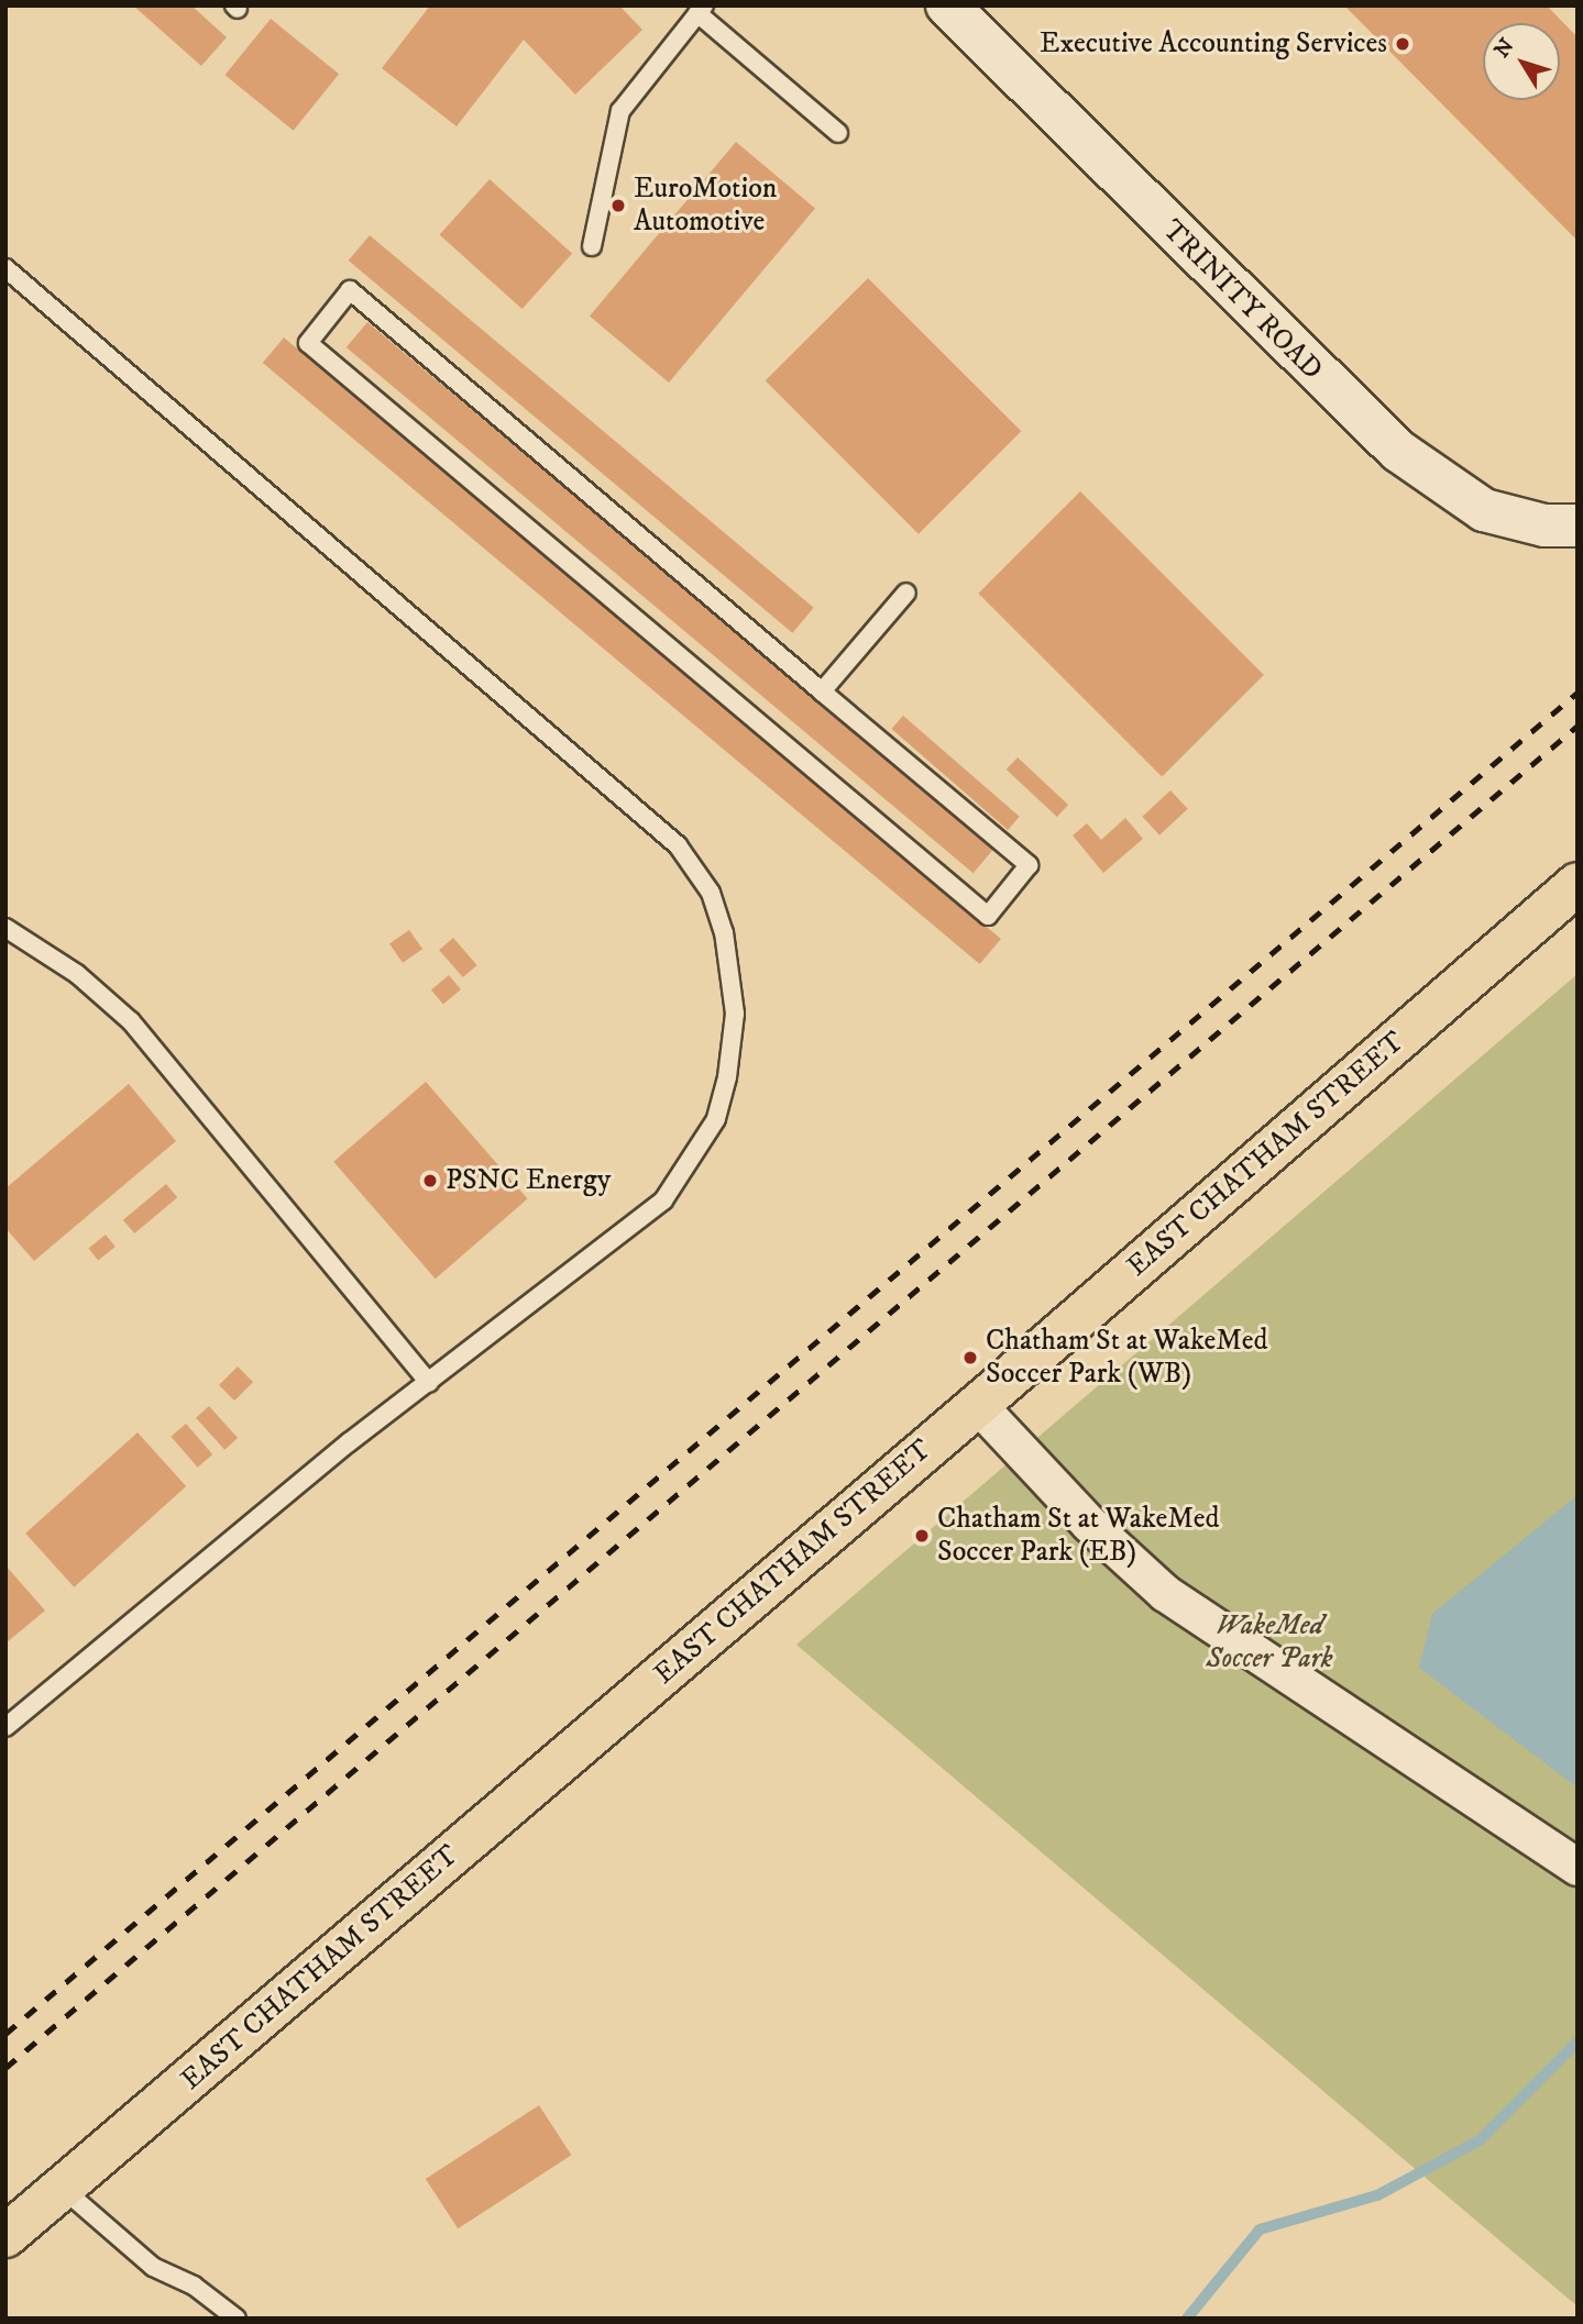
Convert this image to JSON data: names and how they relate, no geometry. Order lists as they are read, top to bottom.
{
  "streets": {
    "main road": ["TRINITY ROAD", "EAST CHATHAM STREET"]
  },
  "parks": ["WakeMed Soccer Park"],
  "places": [
    "Executive Accounting Services",
    "EuroMotion Automotive",
    "PSNC Energy",
    "Chatham St at WakeMed Soccer Park (WB)",
    "Chatham St at WakeMed Soccer Park (EB)"
  ],
  "north": "top left"
}
